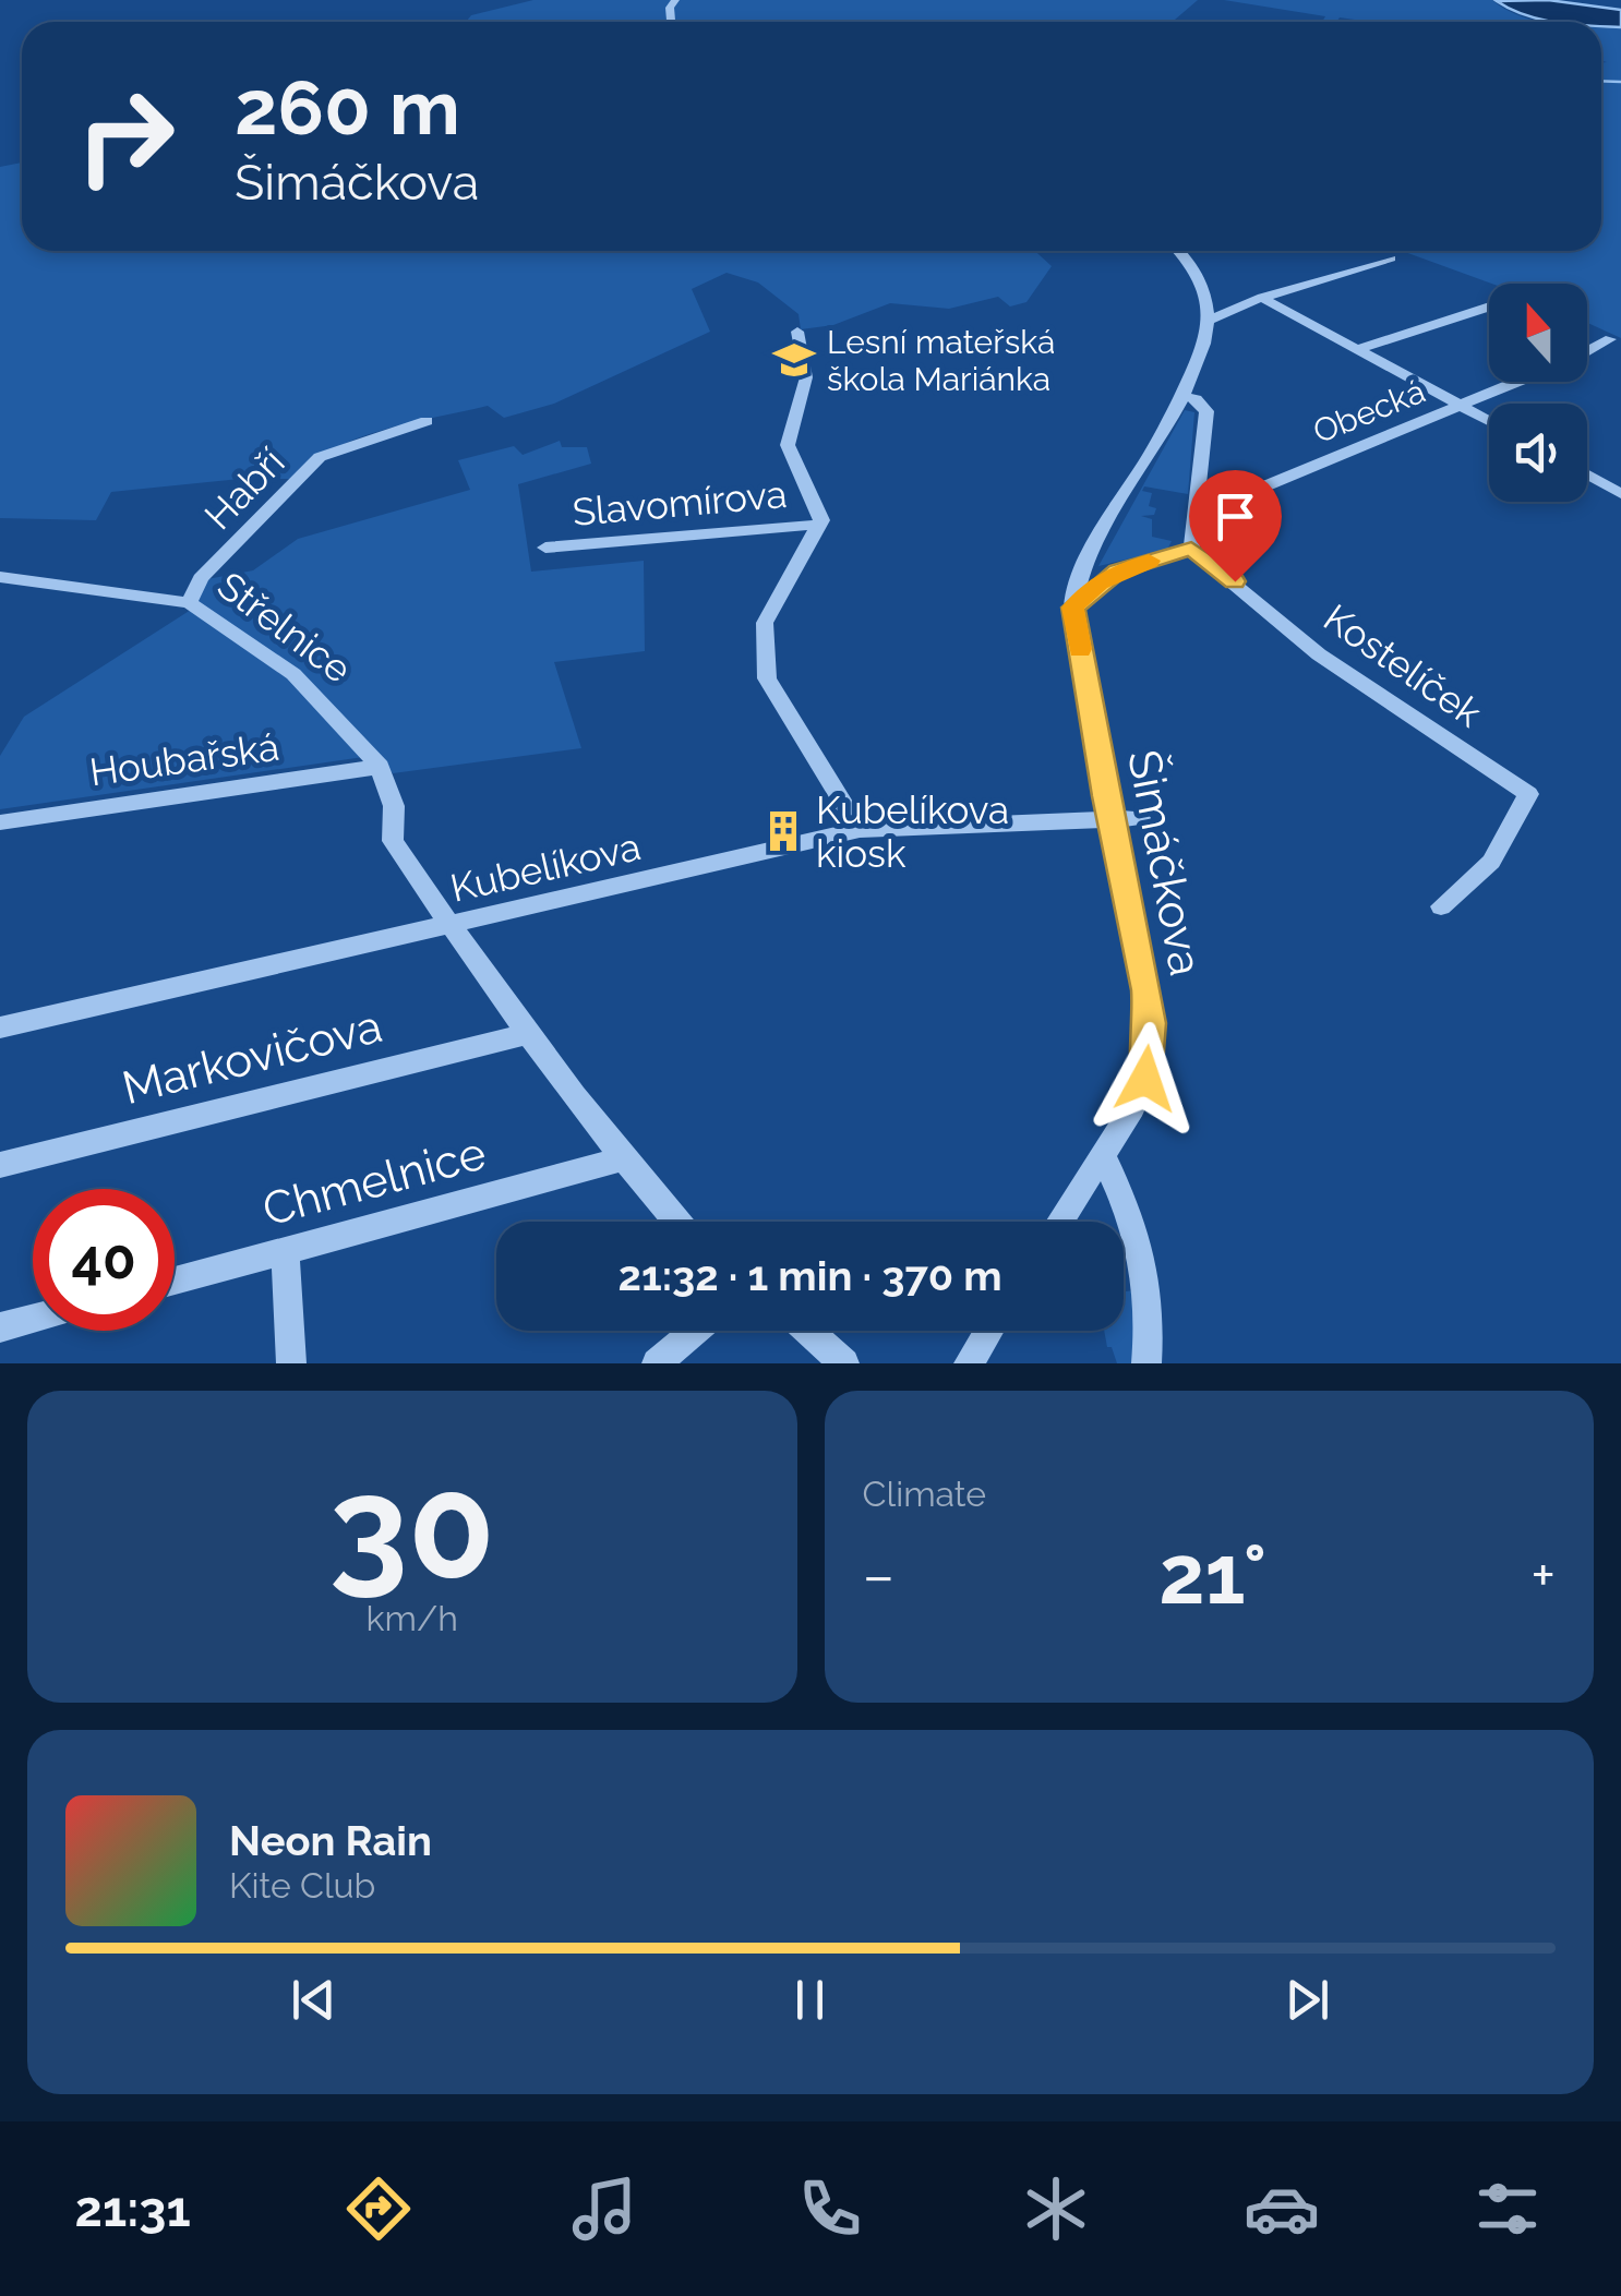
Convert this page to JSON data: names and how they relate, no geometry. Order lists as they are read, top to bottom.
{
  "streets": {
    "street": [
      "Obecká",
      "Habří",
      "Slavomírova",
      "Střelnice",
      "Kostelíček",
      "Houbařská",
      "Šimáčkova",
      "Kubelíkova",
      "Markovičova",
      "Chmelnice"
    ]
  },
  "crossings": [
    ["Habří", "Střelnice"],
    ["Střelnice", "Houbařská"],
    ["Střelnice", "Kubelíkova"],
    ["Střelnice", "Markovičova"],
    ["Střelnice", "Chmelnice"],
    ["Šimáčkova", "Kubelíkova"]
  ],
  "places": {
    "school or university": ["Lesní mateřská škola Mariánka"],
    "building": ["Kubelíkova kiosk"]
  },
  "north": "top",
  "page": {
    "turn": ["260 m", "Šimáčkova"],
    "limit": "40",
    "trip": "21:32 · 1 min · 370 m",
    "tile": [
      ["30", "km/h"],
      "Climate"
    ],
    "heat": ["−", "21°", "+"],
    "song": ["Neon Rain", "Kite Club"],
    "tabs": "21:31"
  }
}
